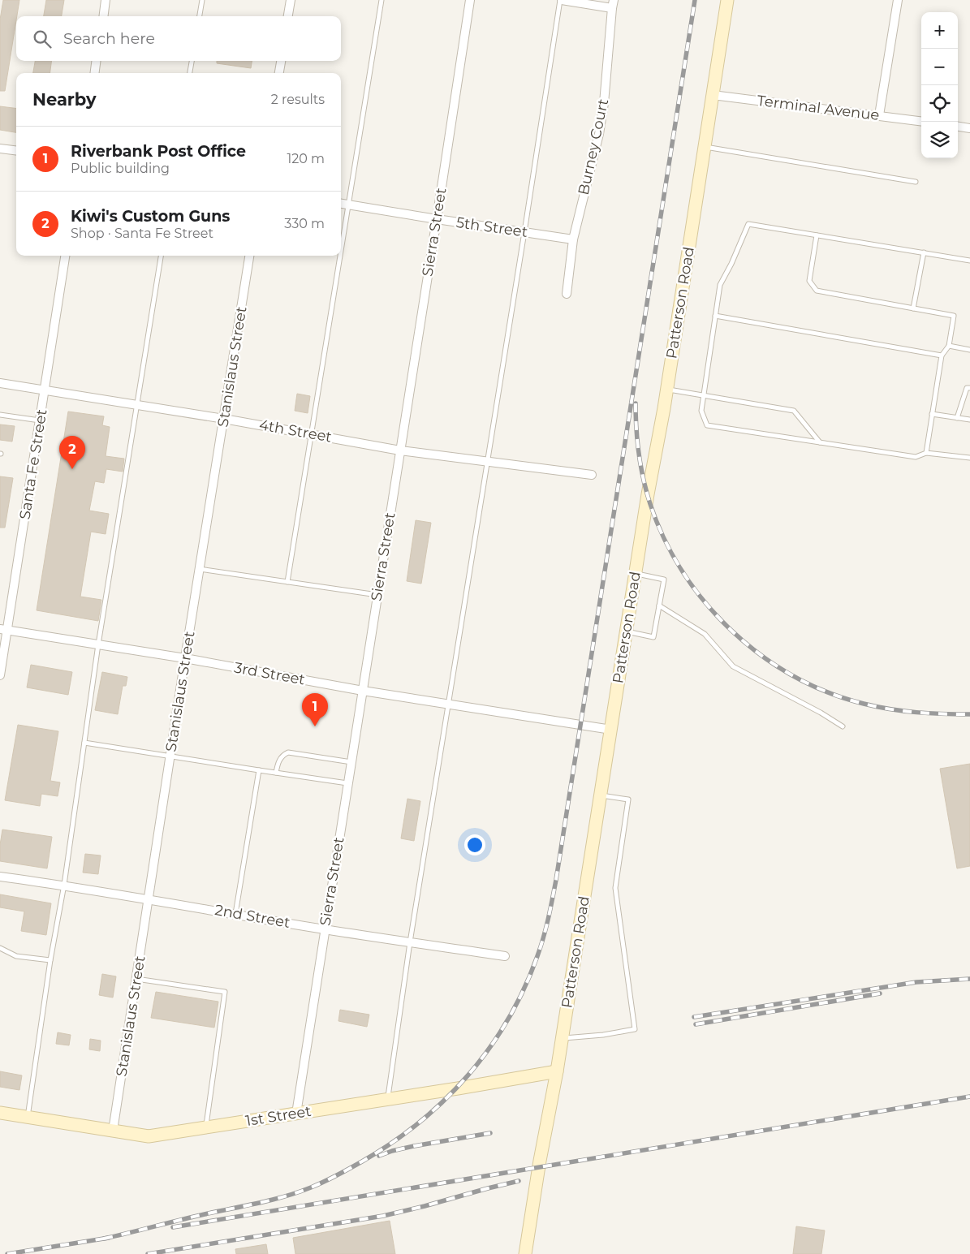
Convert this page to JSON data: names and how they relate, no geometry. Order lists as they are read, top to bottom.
{
  "streets": {
    "main road": ["Patterson Road", "1st Street"],
    "street": [
      "Terminal Avenue",
      "Burney Court",
      "5th Street",
      "Sierra Street",
      "Stanislaus Street",
      "4th Street",
      "Santa Fe Street",
      "3rd Street",
      "2nd Street"
    ]
  },
  "crossings": [
    ["Terminal Avenue", "Patterson Road"],
    ["Burney Court", "5th Street"],
    ["5th Street", "Sierra Street"],
    ["Sierra Street", "4th Street"],
    ["Sierra Street", "3rd Street"],
    ["Sierra Street", "2nd Street"],
    ["Sierra Street", "1st Street"],
    ["Patterson Road", "3rd Street"],
    ["Patterson Road", "1st Street"],
    ["Stanislaus Street", "4th Street"],
    ["Stanislaus Street", "3rd Street"],
    ["Stanislaus Street", "2nd Street"],
    ["Stanislaus Street", "1st Street"],
    ["4th Street", "Santa Fe Street"],
    ["Santa Fe Street", "3rd Street"]
  ],
  "page": {
    "map_buttons": ["+", "−"],
    "search": "Search here",
    "heading": ["Nearby", "2 results"],
    "list": [
      {
        "mark": "1",
        "name": "Riverbank Post Office",
        "note": "Public building",
        "value": "120 m"
      },
      {
        "mark": "2",
        "name": "Kiwi's Custom Guns",
        "note": "Shop · Santa Fe Street",
        "value": "330 m"
      }
    ],
    "pins": ["2", "1"]
  }
}
